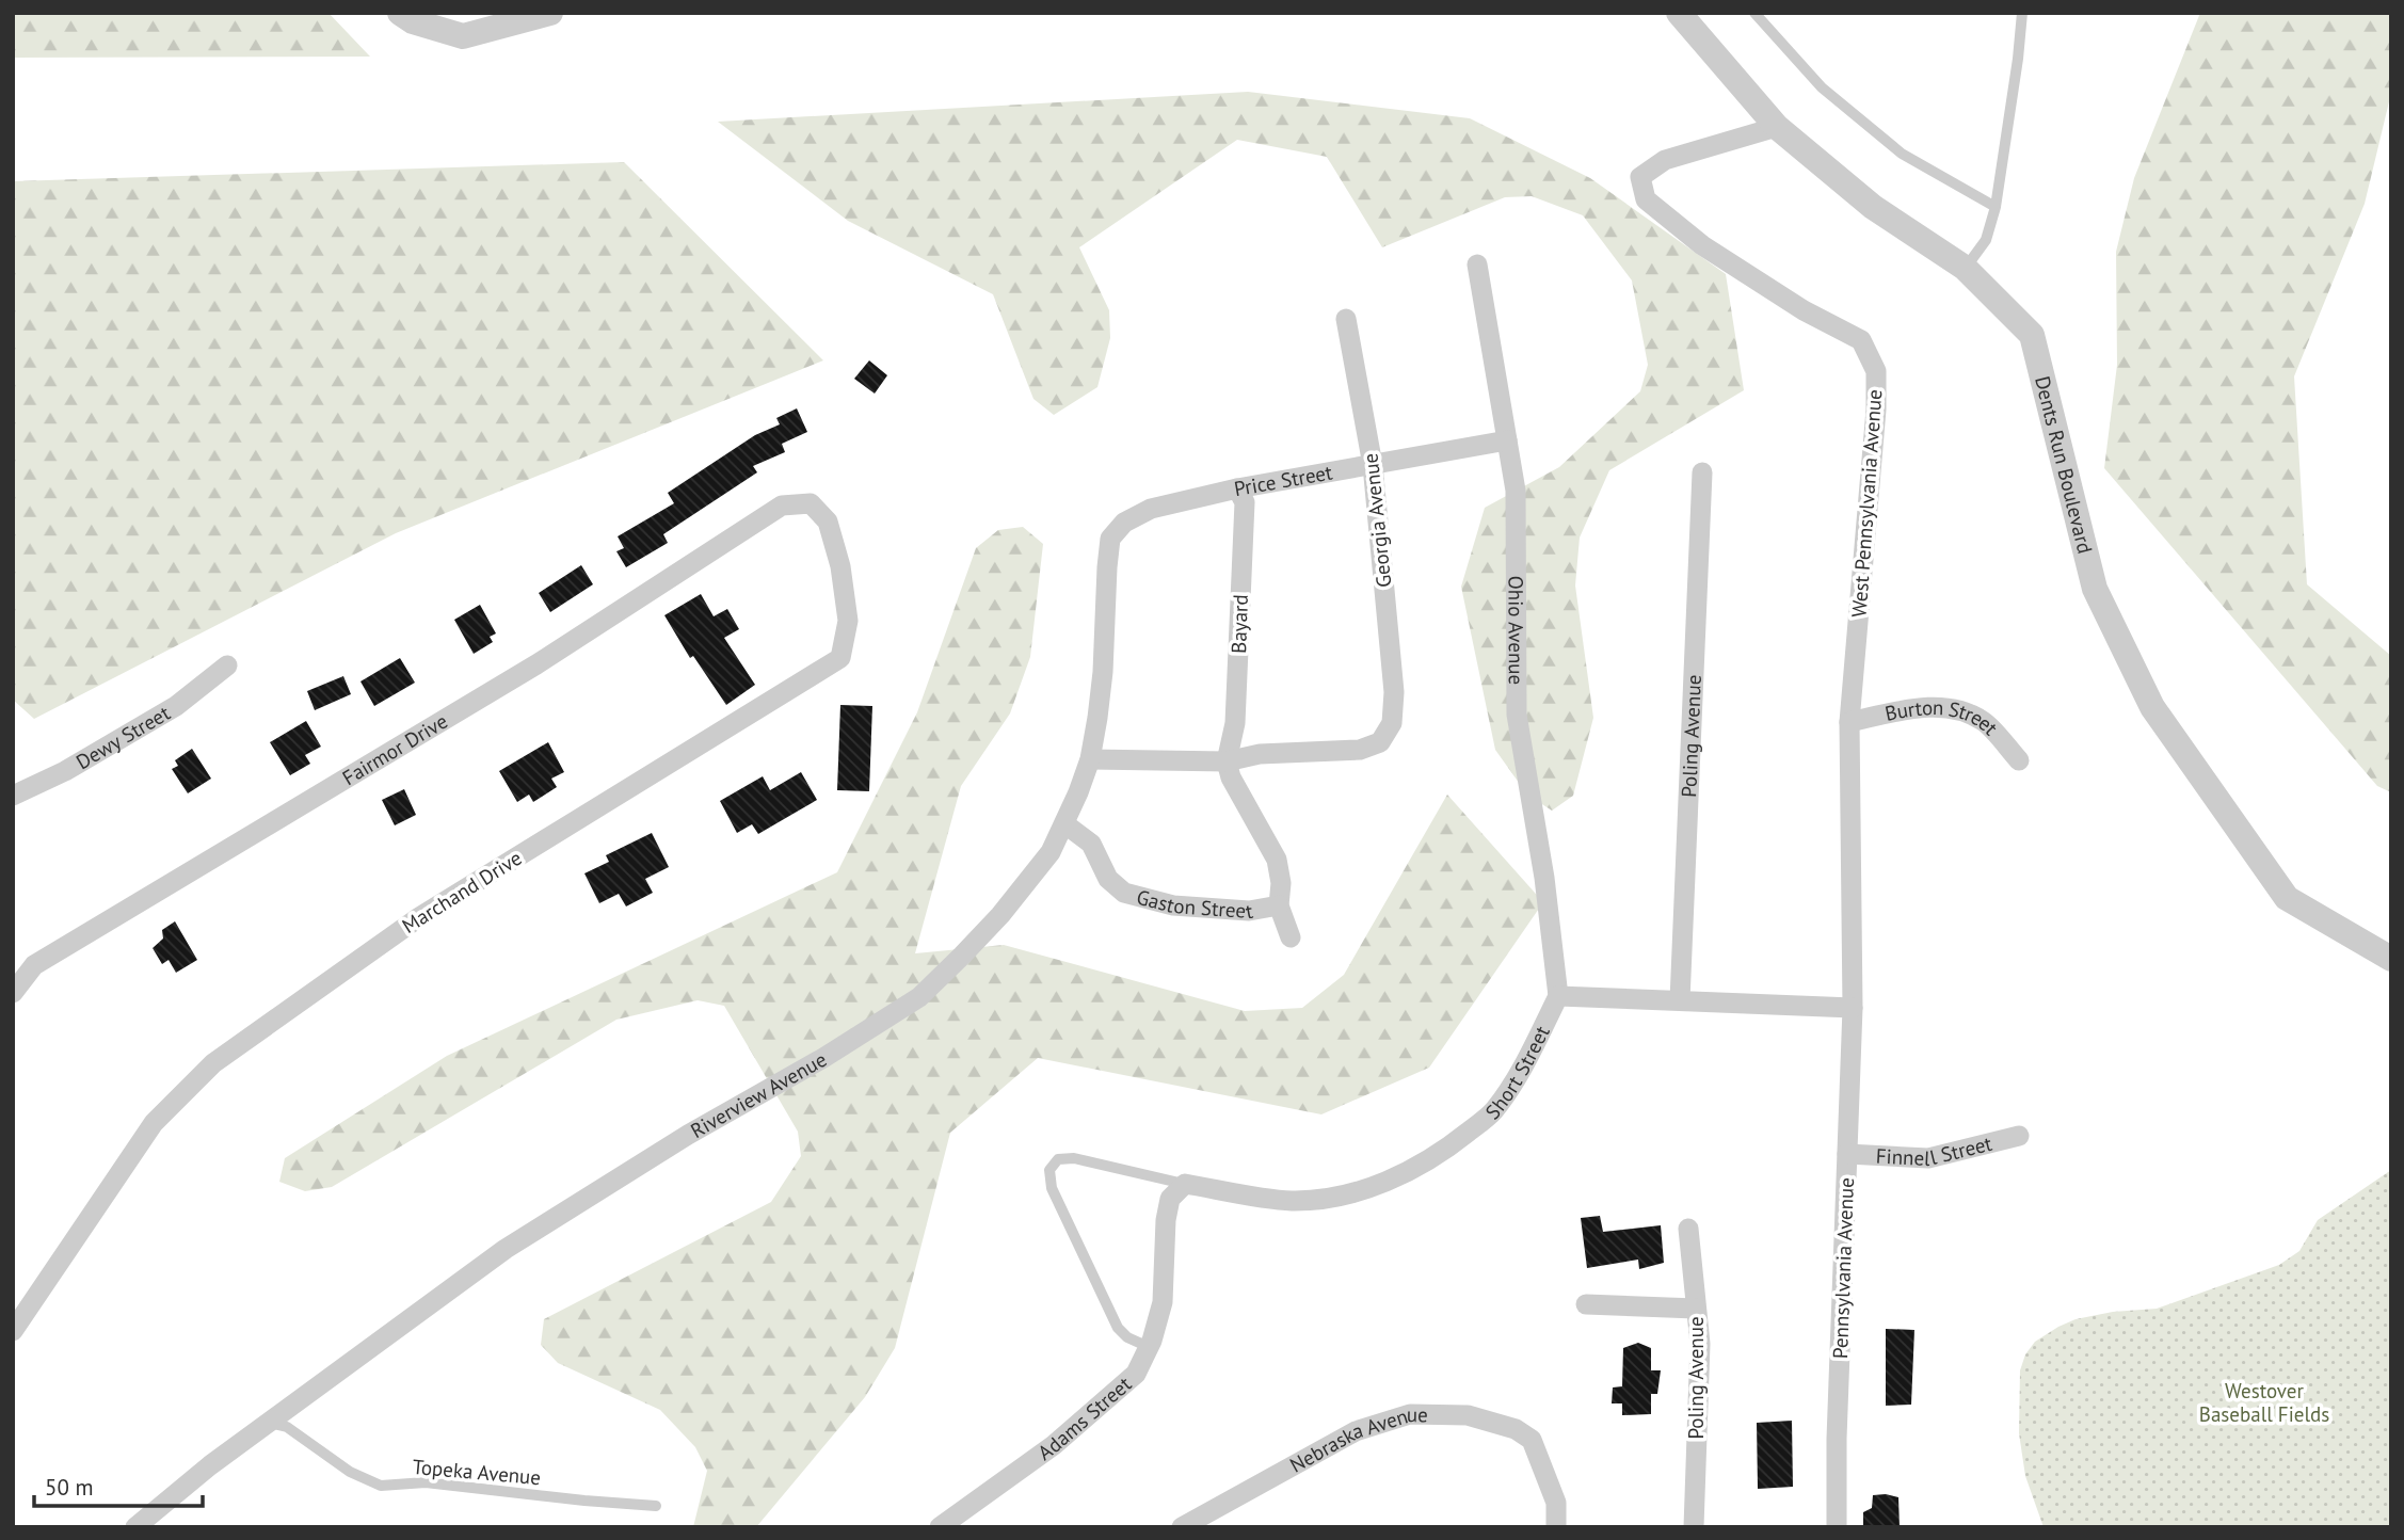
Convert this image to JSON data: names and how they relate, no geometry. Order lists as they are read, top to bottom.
{
  "streets": {
    "street": [
      "Dents Run Boulevard",
      "Price Street",
      "West Pennsylvania Avenue",
      "Georgia Avenue",
      "Bayard",
      "Ohio Avenue",
      "Burton Street",
      "Dewy Street",
      "Poling Avenue",
      "Fairmor Drive",
      "Marchand Drive",
      "Gaston Street",
      "Short Street",
      "Riverview Avenue",
      "Finnell Street",
      "Pennsylvania Avenue",
      "Adams Street",
      "Nebraska Avenue"
    ],
    "lane": ["Topeka Avenue"]
  },
  "crossings": [
    ["Dents Run Boulevard", "West Pennsylvania Avenue"],
    ["Price Street", "Georgia Avenue"],
    ["Price Street", "Bayard"],
    ["Price Street", "Ohio Avenue"],
    ["Price Street", "Riverview Avenue"],
    ["West Pennsylvania Avenue", "Burton Street"],
    ["West Pennsylvania Avenue", "Pennsylvania Avenue"],
    ["Georgia Avenue", "Bayard"],
    ["Ohio Avenue", "Short Street"],
    ["Fairmor Drive", "Marchand Drive"],
    ["Gaston Street", "Riverview Avenue"],
    ["Short Street", "Adams Street"],
    ["Riverview Avenue", "Topeka Avenue"],
    ["Finnell Street", "Pennsylvania Avenue"]
  ],
  "parks": ["Westover Baseball Fields"],
  "scale_bar": "50 m"
}
